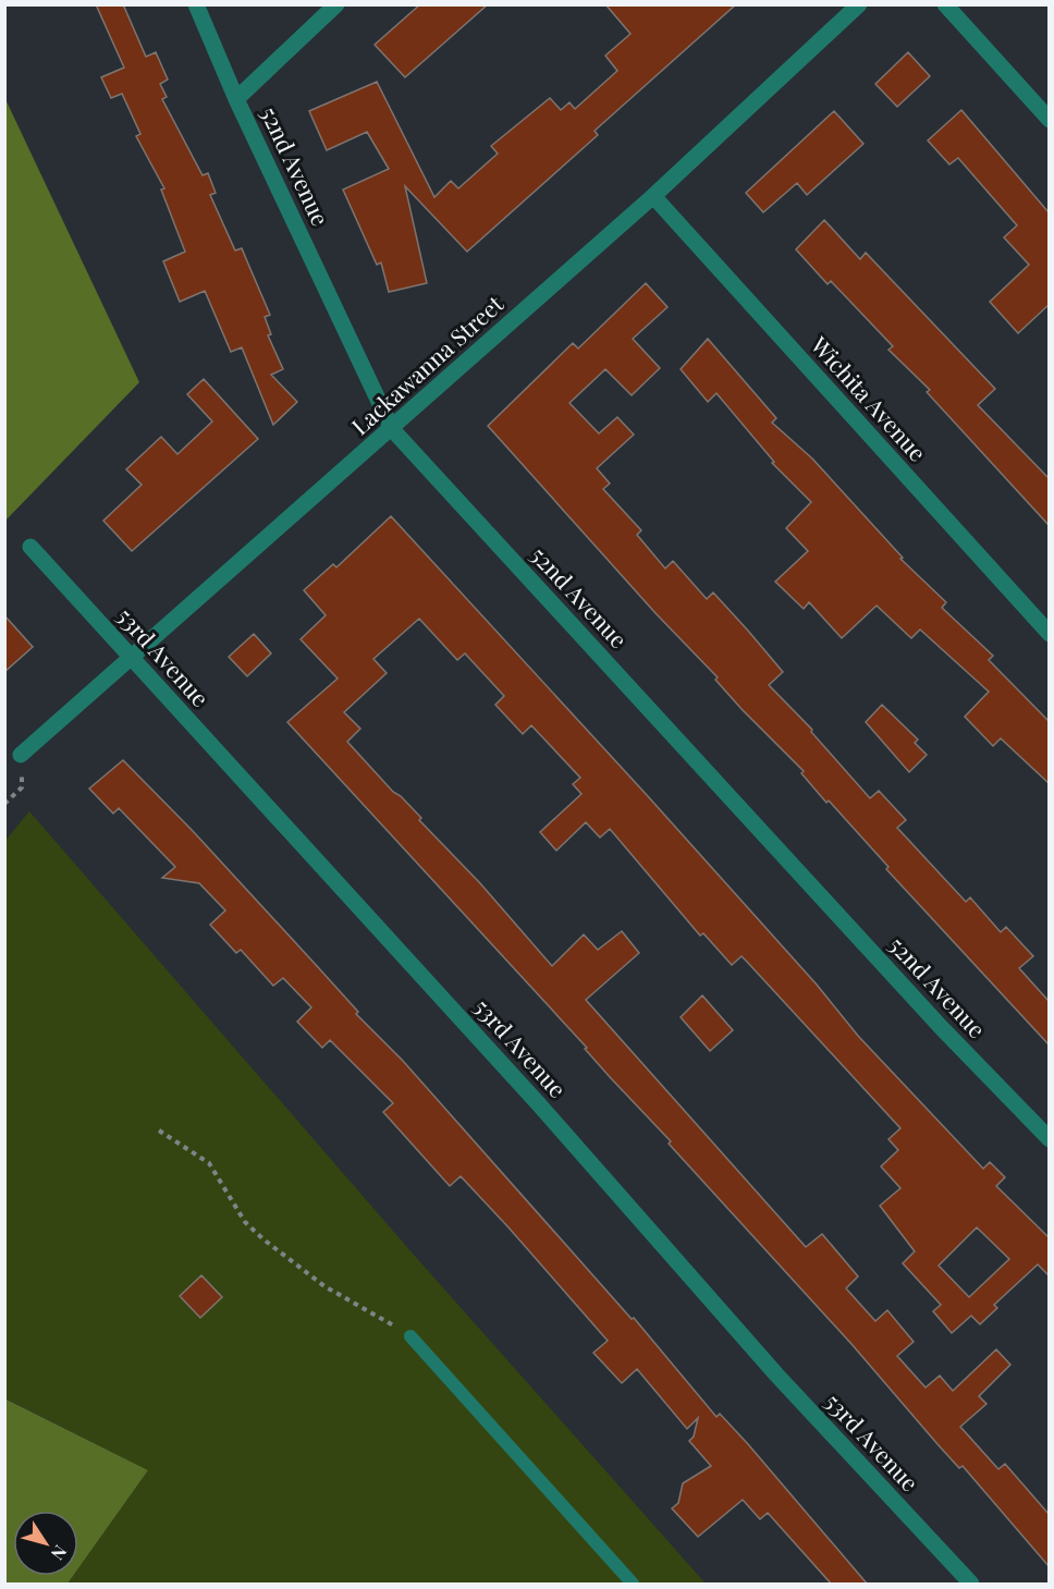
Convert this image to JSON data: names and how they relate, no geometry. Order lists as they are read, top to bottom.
{
  "streets": {
    "street": [
      "52nd Avenue",
      "Lackawanna Street",
      "Wichita Avenue",
      "53rd Avenue"
    ]
  },
  "crossings": [
    ["52nd Avenue", "Lackawanna Street"],
    ["Lackawanna Street", "Wichita Avenue"],
    ["Lackawanna Street", "53rd Avenue"]
  ],
  "north": "bottom right"
}
